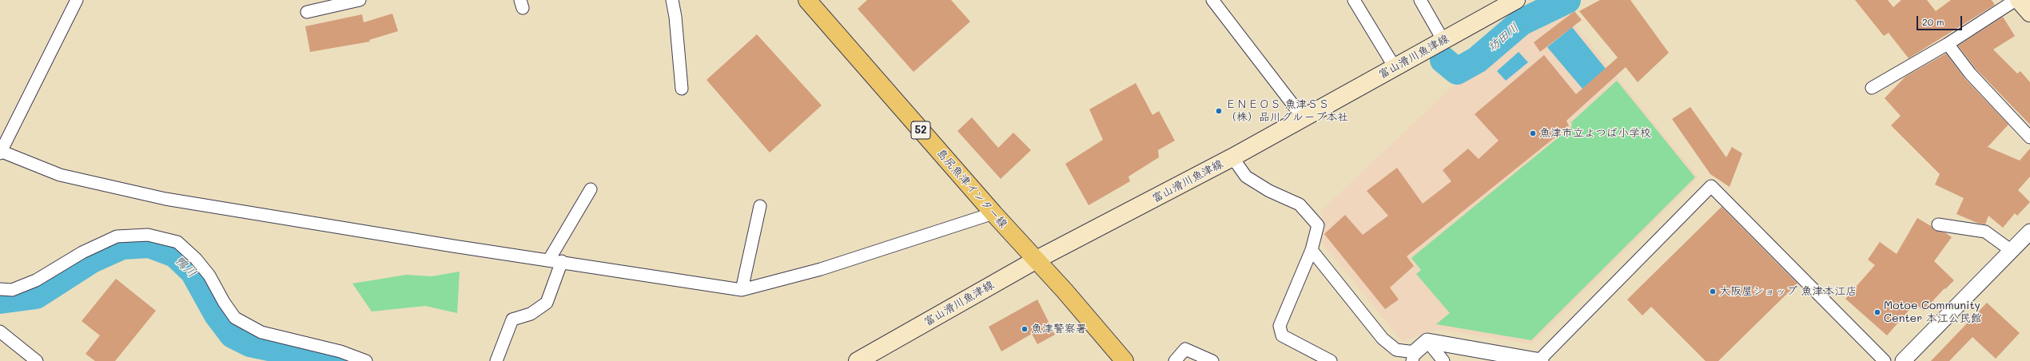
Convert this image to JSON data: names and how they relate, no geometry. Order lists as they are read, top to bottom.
{
  "streets": {
    "main road": ["富山滑川魚津線", "52", "島尻魚津インター線"]
  },
  "crossings": [
    ["富山滑川魚津線", "島尻魚津インター線"]
  ],
  "water": ["坊田川", "鴨川"],
  "places": [
    "ＥＮＥＯＳ 魚津ＳＳ （株）品川グループ本社",
    "魚津市立よつば小学校",
    "大阪屋ショップ 魚津本江店",
    "Motoe Community Center 本江公民館",
    "魚津警察署"
  ],
  "scale_bar": "20 m"
}
